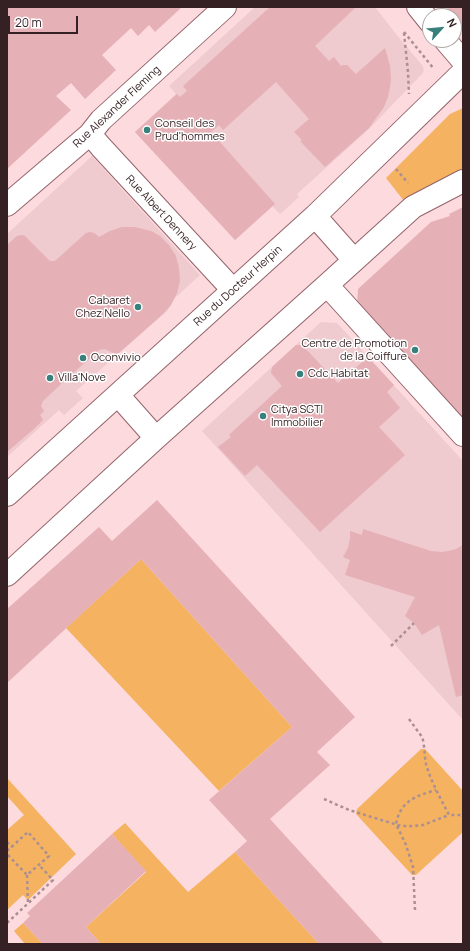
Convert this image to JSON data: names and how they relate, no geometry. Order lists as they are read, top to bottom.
{
  "streets": {
    "street": ["Rue Alexander Fleming", "Rue Albert Dennery", "Rue du Docteur Herpin"]
  },
  "crossings": [
    ["Rue Alexander Fleming", "Rue Albert Dennery"],
    ["Rue Albert Dennery", "Rue du Docteur Herpin"]
  ],
  "places": [
    "Conseil des Prud'hommes",
    "Cabaret Chez Nello",
    "Centre de Promotion de la Coiffure",
    "Oconvivio",
    "Cdc Habitat",
    "Villa'Nove",
    "Citya SGTI Immobilier"
  ],
  "scale_bar": "20 m",
  "north": "top right"
}
